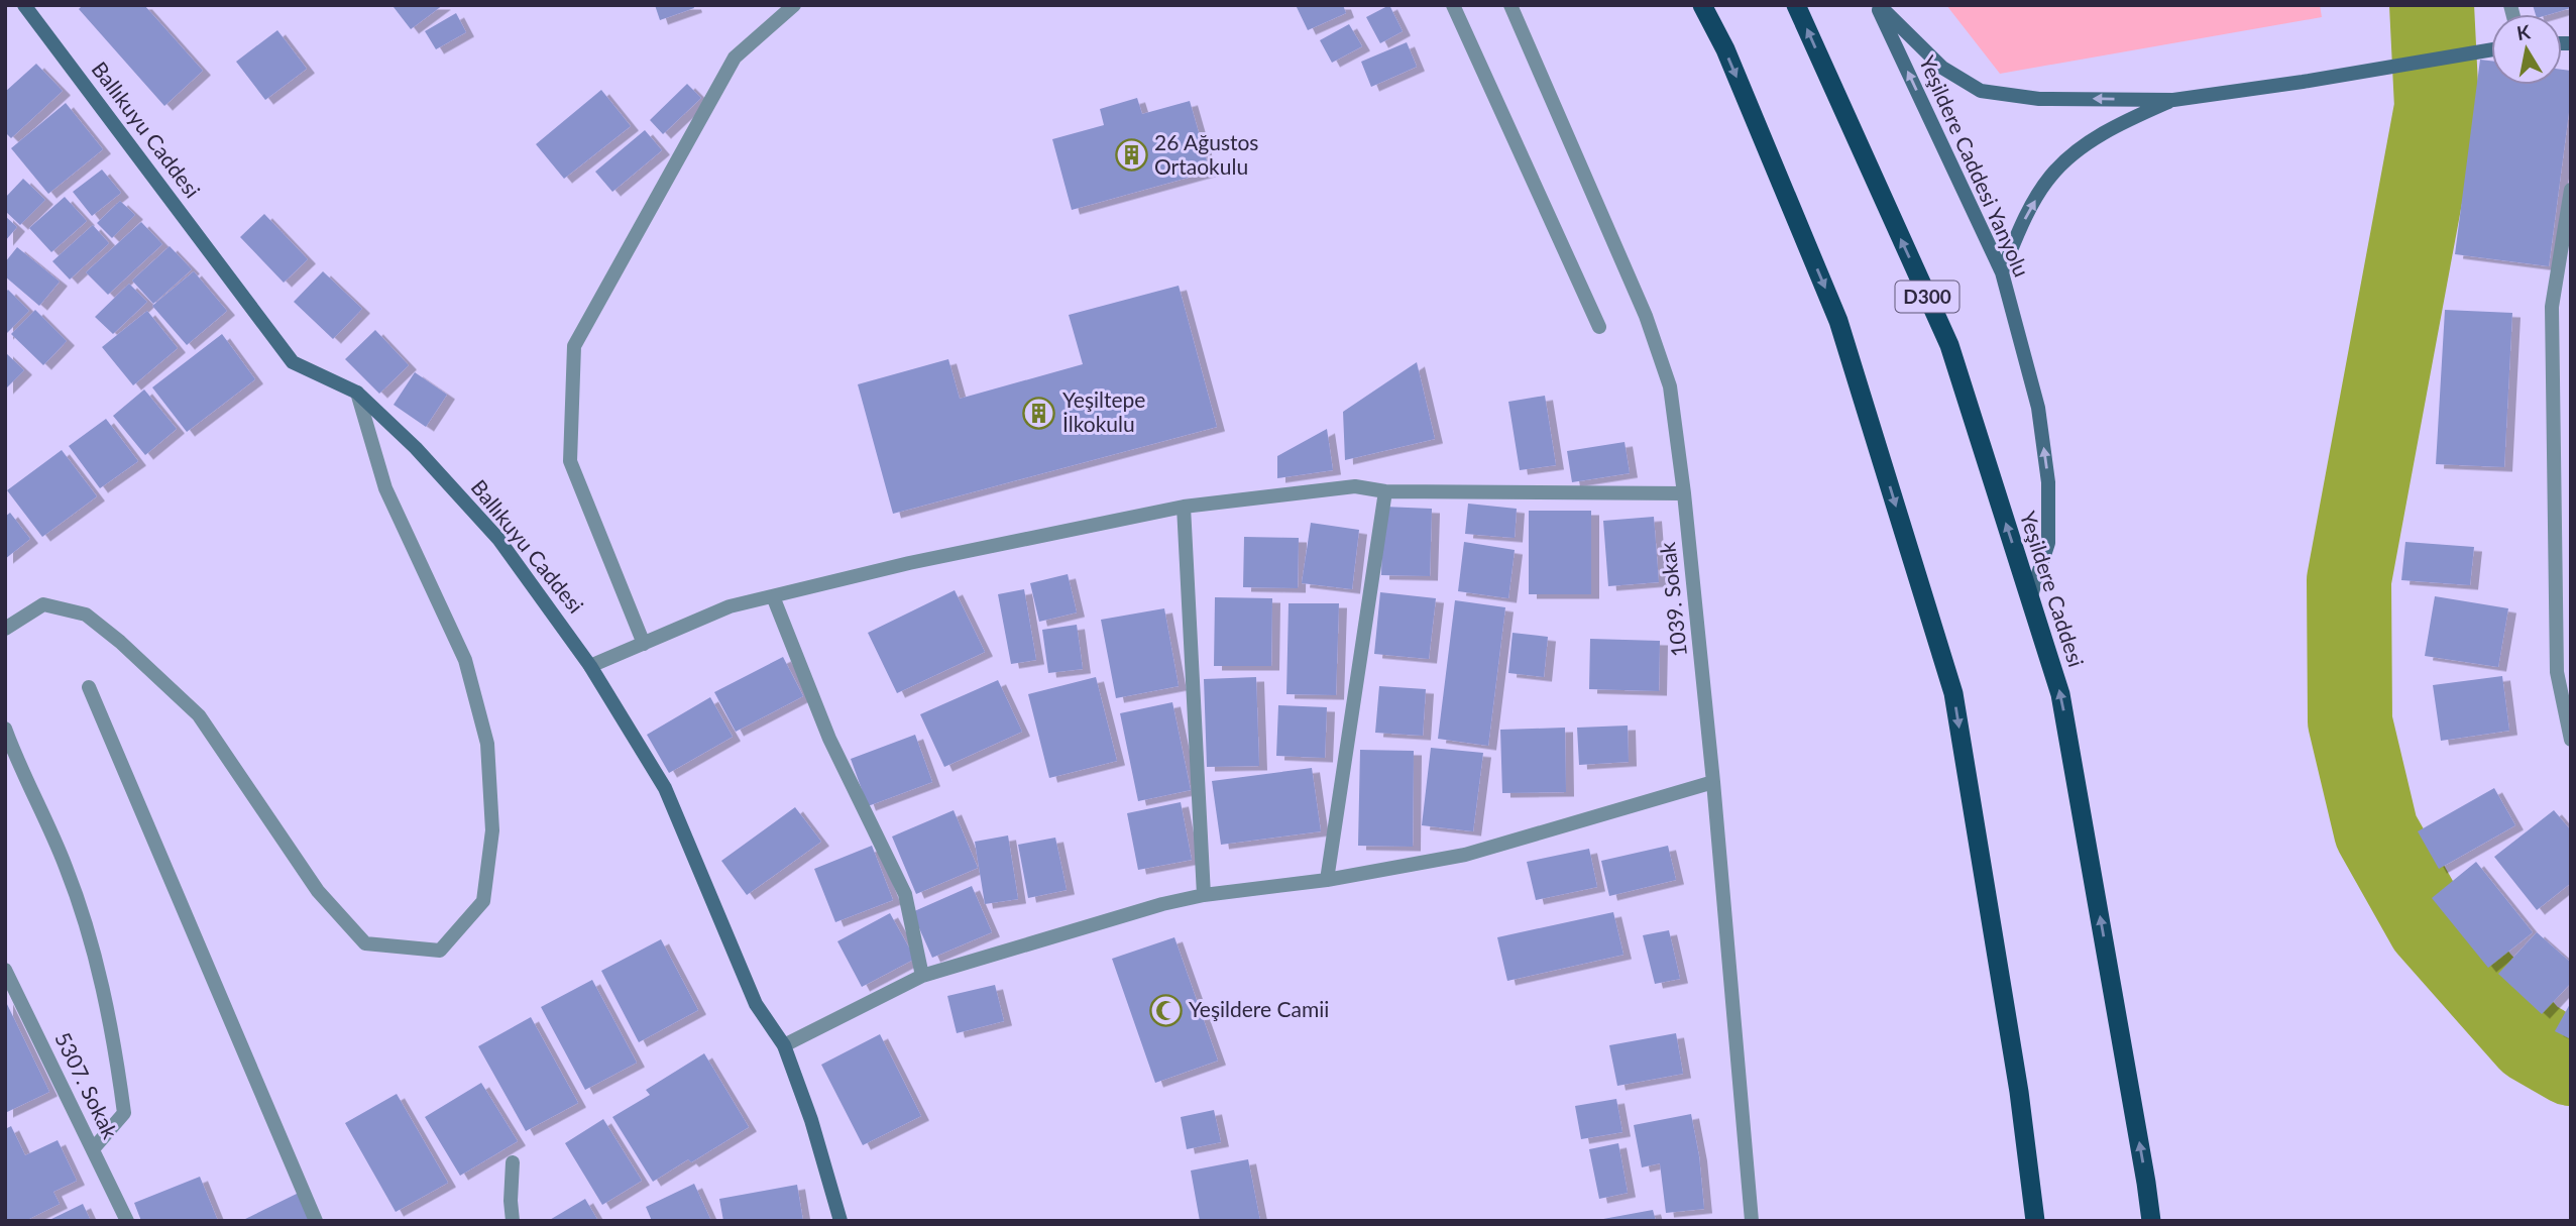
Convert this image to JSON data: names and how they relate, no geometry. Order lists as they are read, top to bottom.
{
  "streets": {
    "highway": ["D300", "Yeşildere Caddesi"],
    "main road": ["Ballıkuyu Caddesi", "Yeşildere Caddesi Yanyolu"],
    "street": ["1039. Sokak", "5307. Sokak"]
  },
  "crossings": [
    ["Yeşildere Caddesi Yanyolu", "Yeşildere Caddesi"]
  ],
  "one_way": ["Yeşildere Caddesi Yanyolu"],
  "places": {
    "building": ["26 Ağustos Ortaokulu", "Yeşiltepe İlkokulu"],
    "mosque": ["Yeşildere Camii"]
  },
  "north": "top"
}
